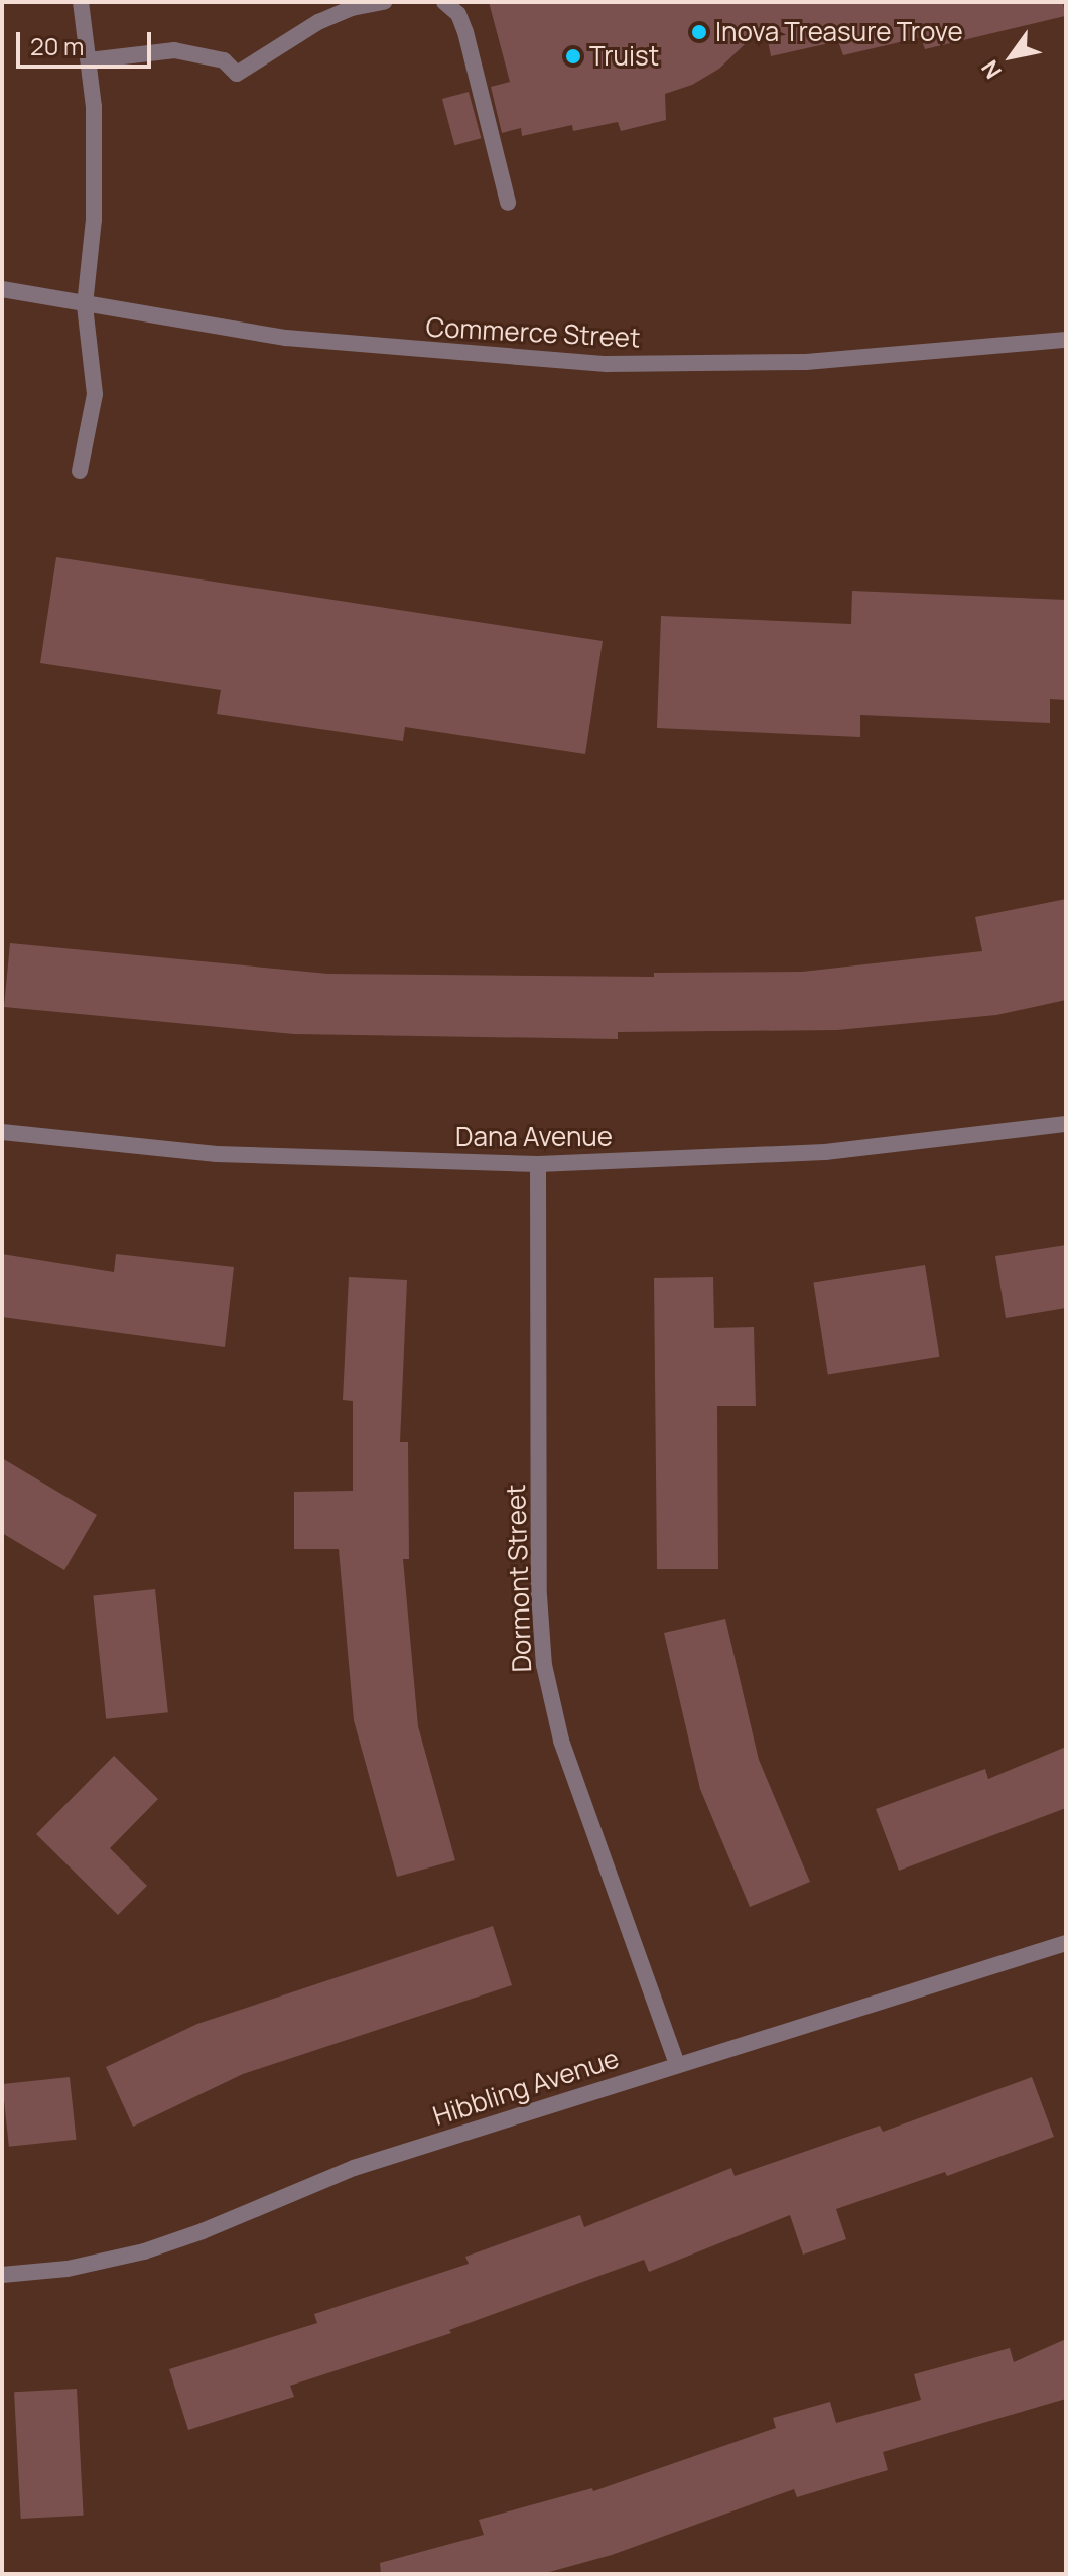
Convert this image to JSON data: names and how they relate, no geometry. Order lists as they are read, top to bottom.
{
  "streets": {
    "street": [
      "Commerce Street",
      "Dana Avenue",
      "Dormont Street",
      "Hibbling Avenue"
    ]
  },
  "crossings": [
    ["Dana Avenue", "Dormont Street"],
    ["Dormont Street", "Hibbling Avenue"]
  ],
  "places": ["Inova Treasure Trove", "Truist"],
  "scale_bar": "20 m",
  "north": "bottom left"
}
